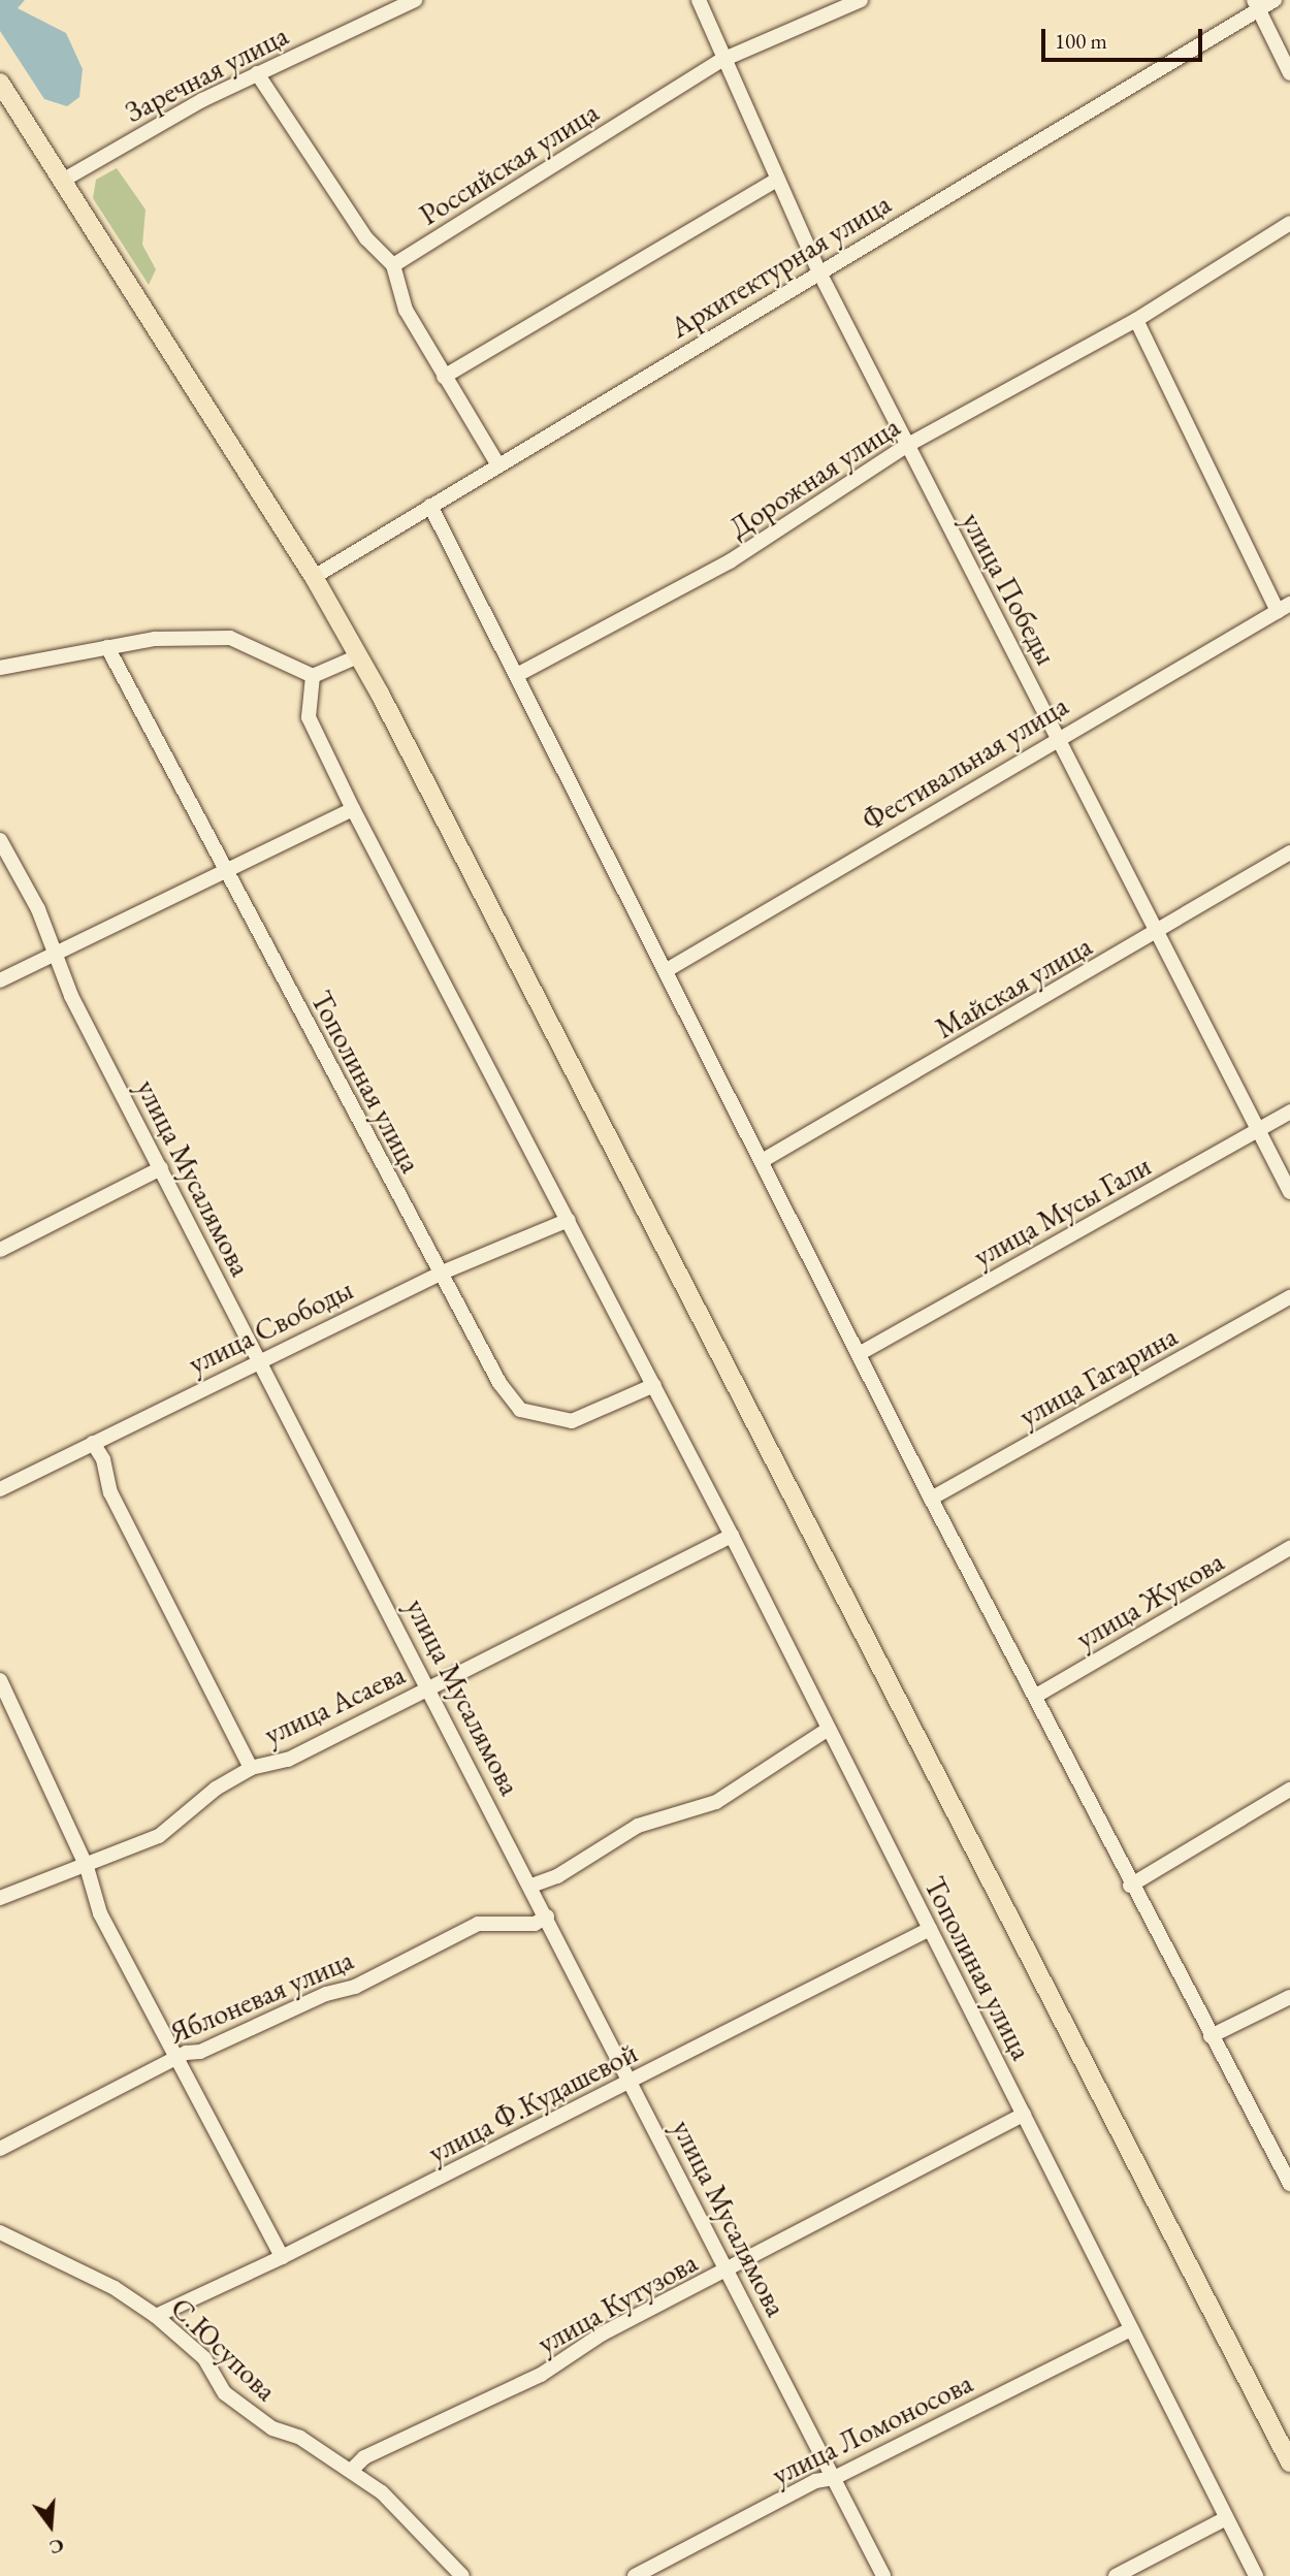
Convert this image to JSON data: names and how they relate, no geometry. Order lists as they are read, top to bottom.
{
  "streets": {
    "street": [
      "Заречная улица",
      "Российская улица",
      "Архитектурная улица",
      "Дорожная улица",
      "улица Победы",
      "Фестивальная улица",
      "Майская улица",
      "Тополиная улица",
      "улица Мусалямова",
      "улица Мусы Гали",
      "улица Свободы",
      "улица Гагарина",
      "улица Жукова",
      "улица Асаева",
      "Яблоневая улица",
      "улица Ф.Кудашевой",
      "улица Кутузова",
      "С.Юсупова",
      "улица Ломоносова"
    ]
  },
  "crossings": [
    ["Российская улица", "улица Победы"],
    ["Архитектурная улица", "улица Победы"],
    ["Дорожная улица", "улица Победы"],
    ["улица Победы", "Фестивальная улица"],
    ["улица Победы", "Майская улица"],
    ["улица Победы", "улица Мусы Гали"],
    ["Тополиная улица", "улица Свободы"],
    ["Тополиная улица", "улица Асаева"],
    ["Тополиная улица", "улица Ф.Кудашевой"],
    ["Тополиная улица", "улица Кутузова"],
    ["Тополиная улица", "улица Ломоносова"],
    ["улица Мусалямова", "улица Свободы"],
    ["улица Мусалямова", "улица Асаева"],
    ["улица Мусалямова", "Яблоневая улица"],
    ["улица Мусалямова", "улица Ф.Кудашевой"],
    ["улица Мусалямова", "улица Кутузова"],
    ["улица Мусалямова", "улица Ломоносова"],
    ["улица Ф.Кудашевой", "С.Юсупова"],
    ["улица Кутузова", "С.Юсупова"]
  ],
  "scale_bar": "100 m",
  "north": "bottom"
}
